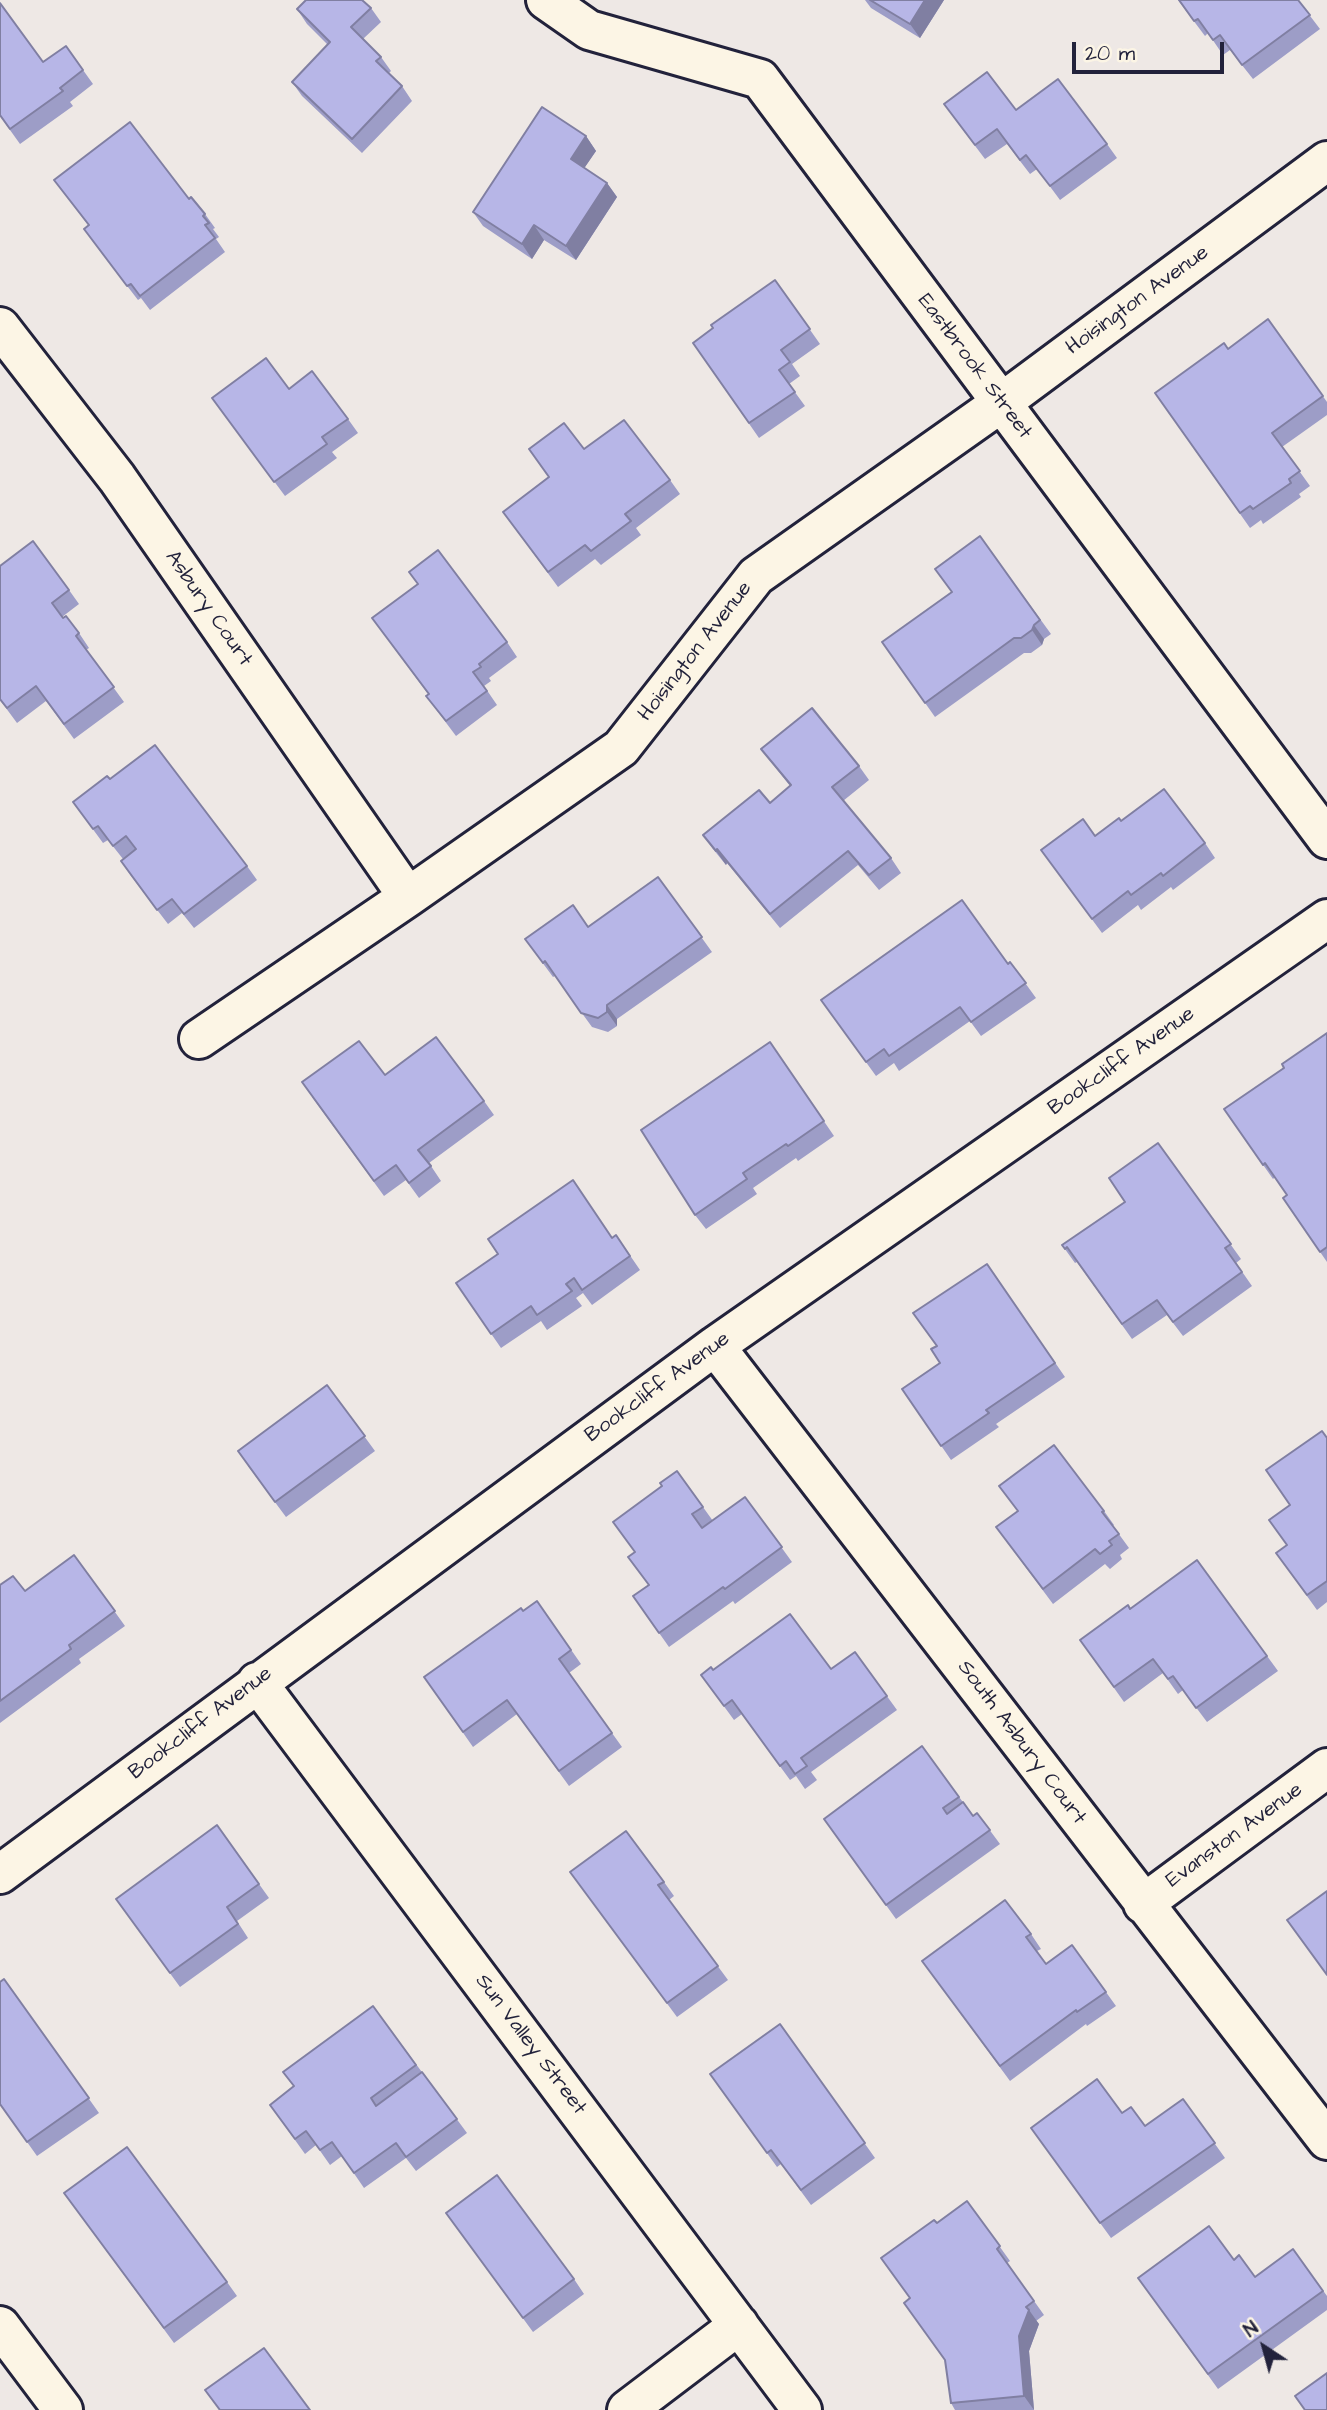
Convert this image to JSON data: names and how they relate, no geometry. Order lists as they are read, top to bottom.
{
  "streets": {
    "street": [
      "Hoisington Avenue",
      "Eastbrook Street",
      "Asbury Court",
      "Bookcliff Avenue",
      "South Asbury Court",
      "Evanston Avenue",
      "Sun Valley Street"
    ]
  },
  "crossings": [
    ["Hoisington Avenue", "Eastbrook Street"],
    ["Hoisington Avenue", "Asbury Court"],
    ["Bookcliff Avenue", "South Asbury Court"],
    ["Bookcliff Avenue", "Sun Valley Street"],
    ["South Asbury Court", "Evanston Avenue"]
  ],
  "scale_bar": "20 m",
  "north": "top left"
}
